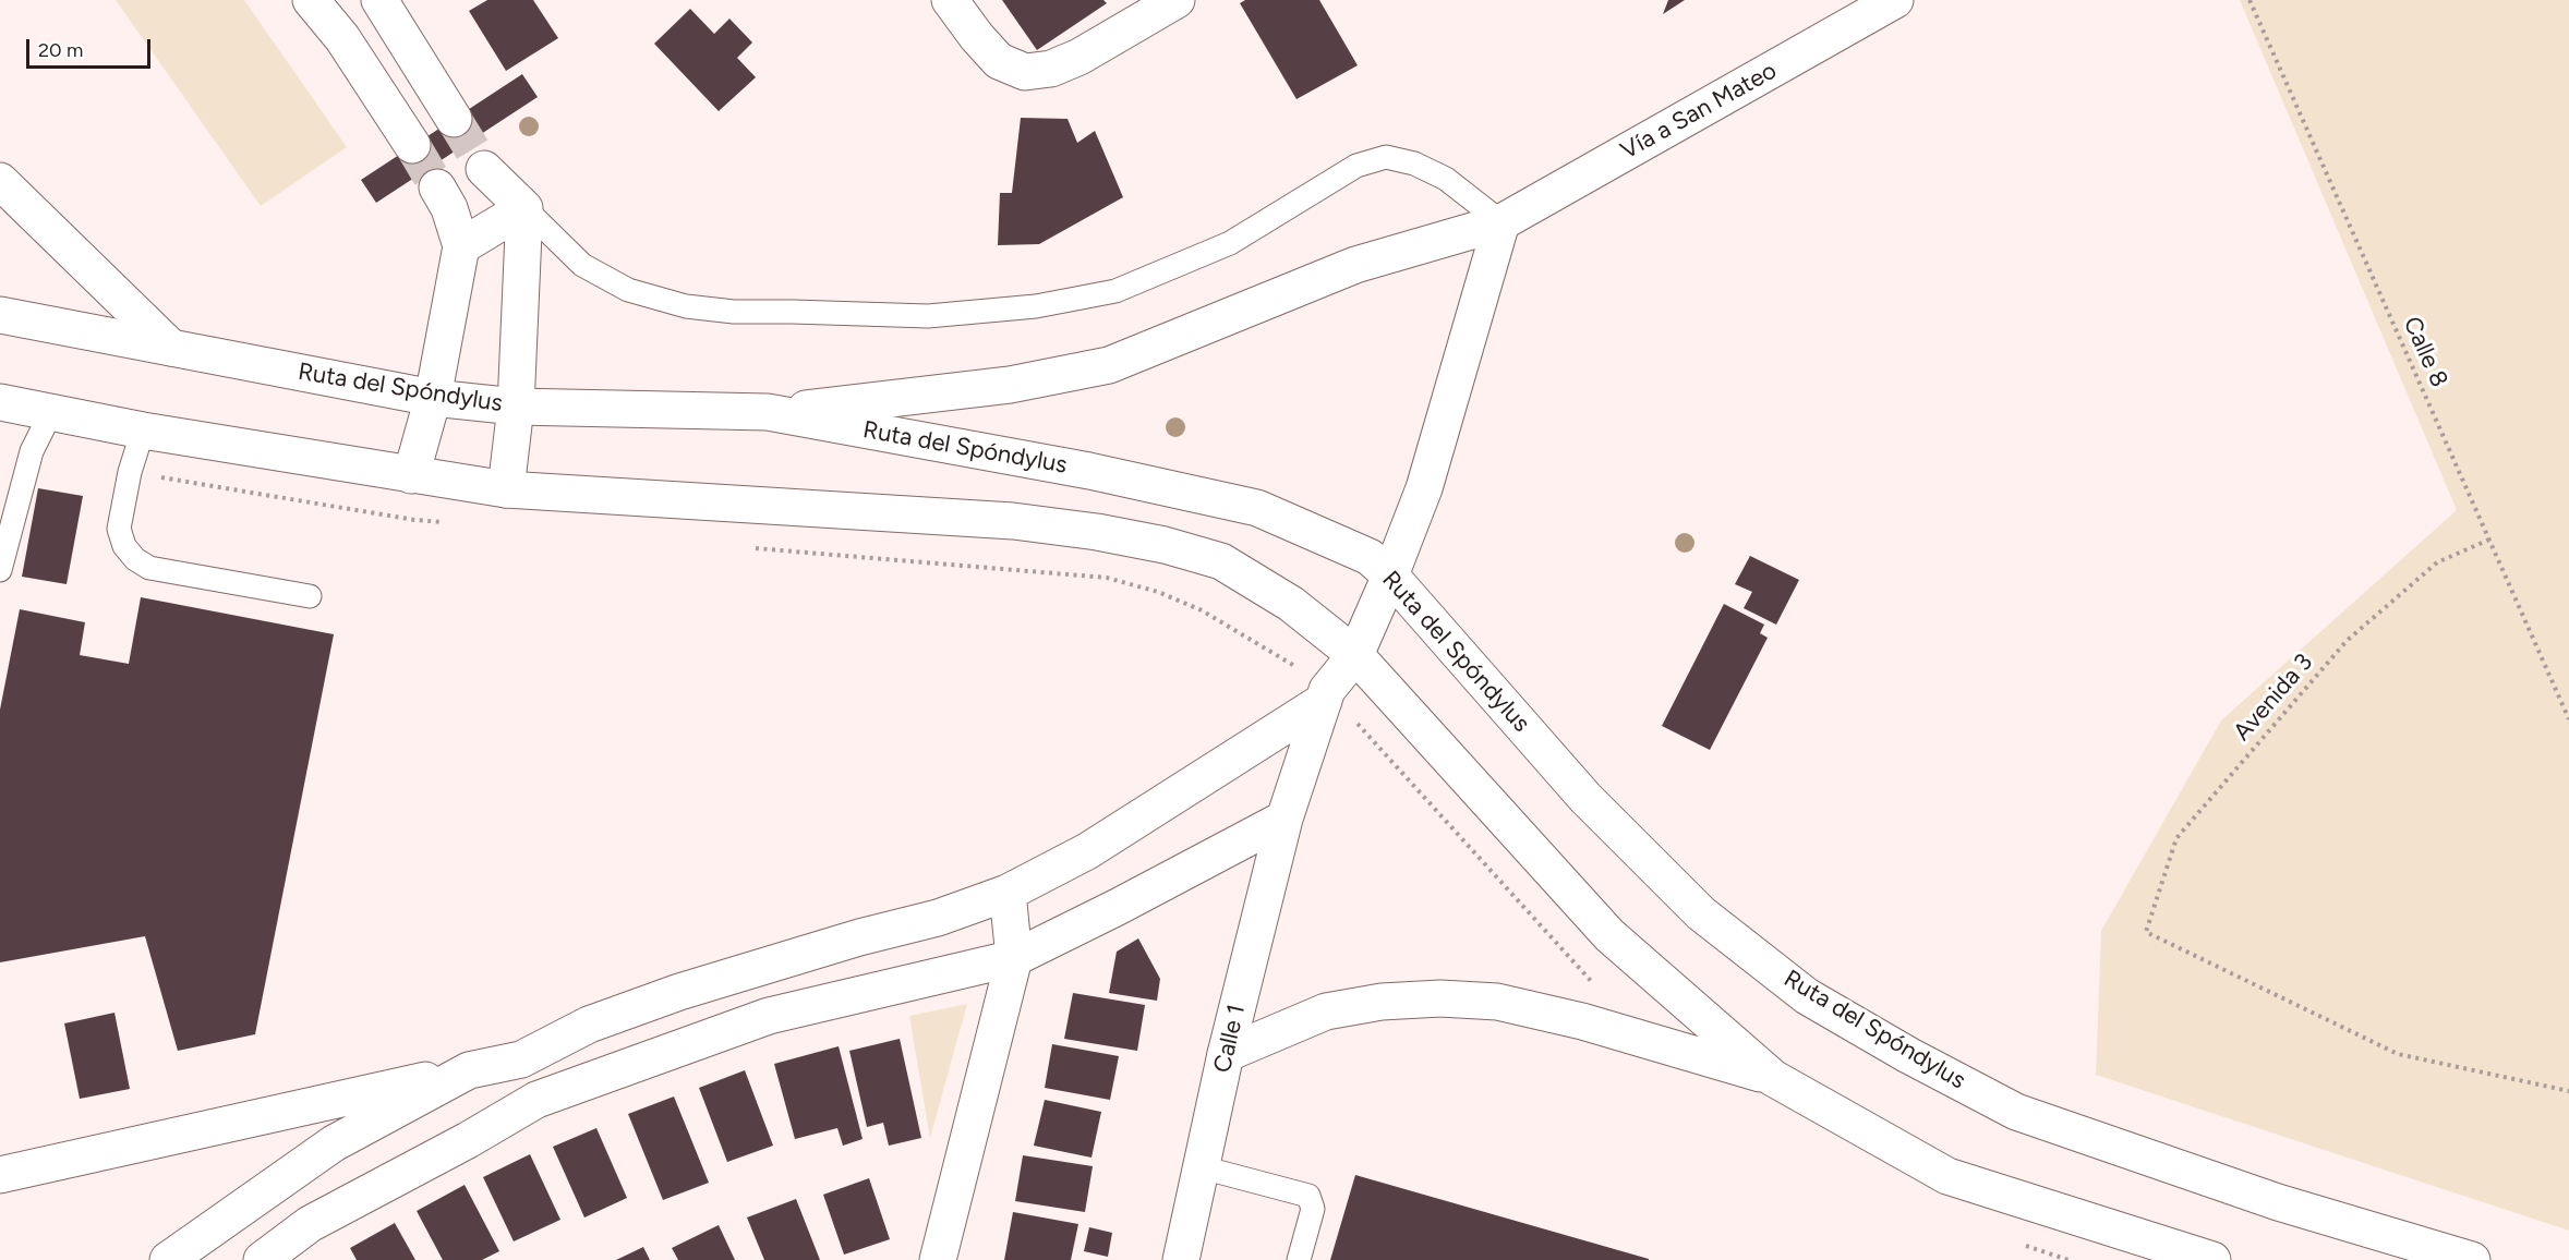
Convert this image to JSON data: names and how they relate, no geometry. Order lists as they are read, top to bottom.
{
  "streets": {
    "main road": ["Vía a San Mateo", "Ruta del Spóndylus", "Calle 1"],
    "path": ["Calle 8", "Avenida 3"]
  },
  "crossings": [
    ["Vía a San Mateo", "Ruta del Spóndylus"],
    ["Calle 8", "Avenida 3"]
  ],
  "scale_bar": "20 m"
}
